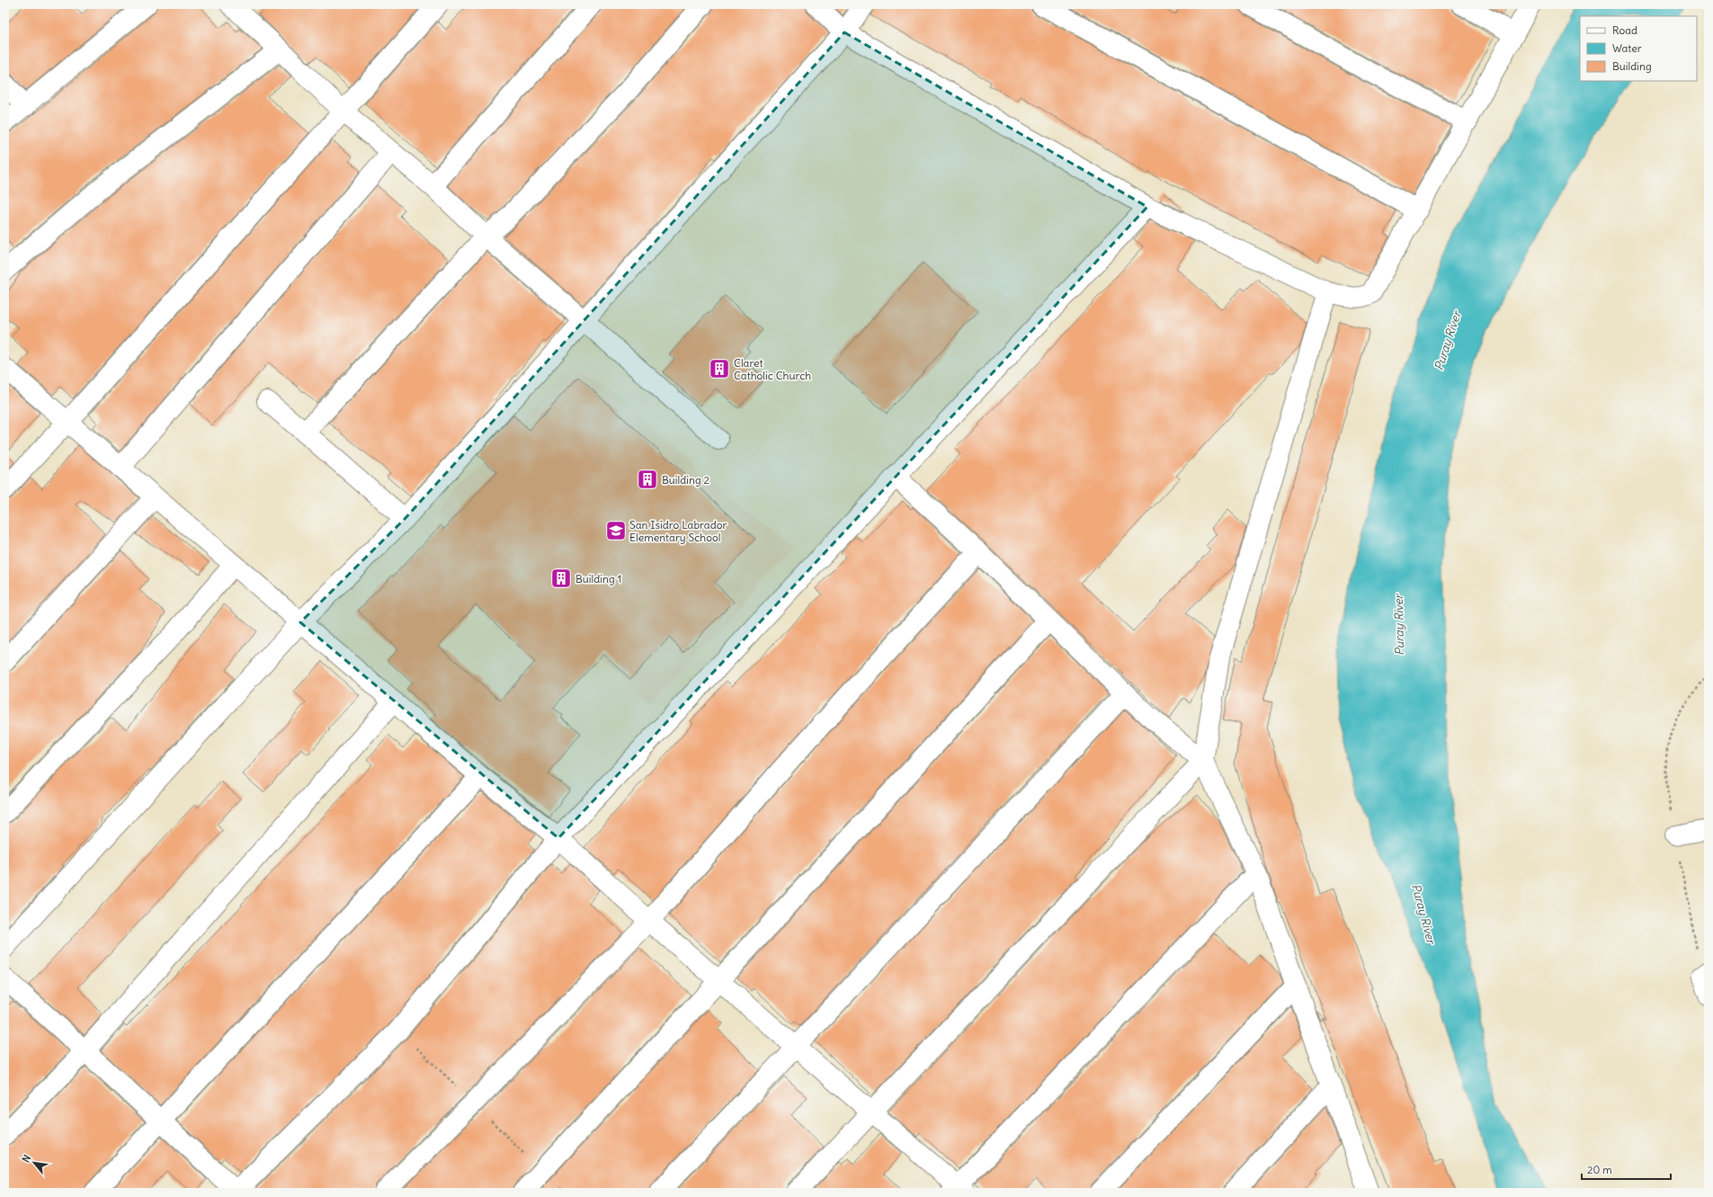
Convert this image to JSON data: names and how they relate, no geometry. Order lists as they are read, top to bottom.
{
  "water": ["Puray River"],
  "places": {
    "building": ["Claret Catholic Church", "Building 2", "Building 1"],
    "school or university": ["San Isidro Labrador Elementary School"]
  },
  "legend": ["Road", "Water", "Building"],
  "scale_bar": "20 m",
  "north": "top left"
}
